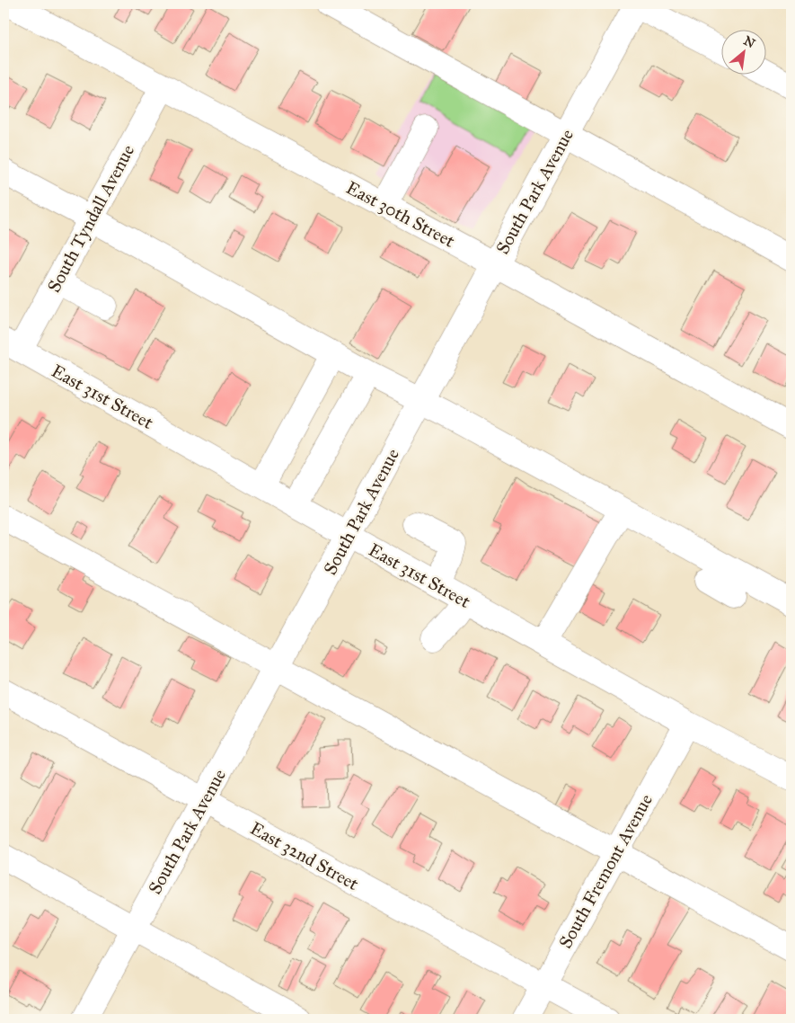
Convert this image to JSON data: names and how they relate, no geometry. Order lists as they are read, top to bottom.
{
  "streets": {
    "street": [
      "South Park Avenue",
      "East 30th Street",
      "South Tyndall Avenue",
      "East 31st Street",
      "East 32nd Street",
      "South Fremont Avenue"
    ]
  },
  "crossings": [
    ["South Park Avenue", "East 30th Street"],
    ["South Park Avenue", "East 31st Street"],
    ["South Park Avenue", "East 32nd Street"],
    ["East 30th Street", "South Tyndall Avenue"],
    ["South Tyndall Avenue", "East 31st Street"],
    ["East 31st Street", "South Fremont Avenue"],
    ["East 32nd Street", "South Fremont Avenue"]
  ],
  "north": "top right"
}
